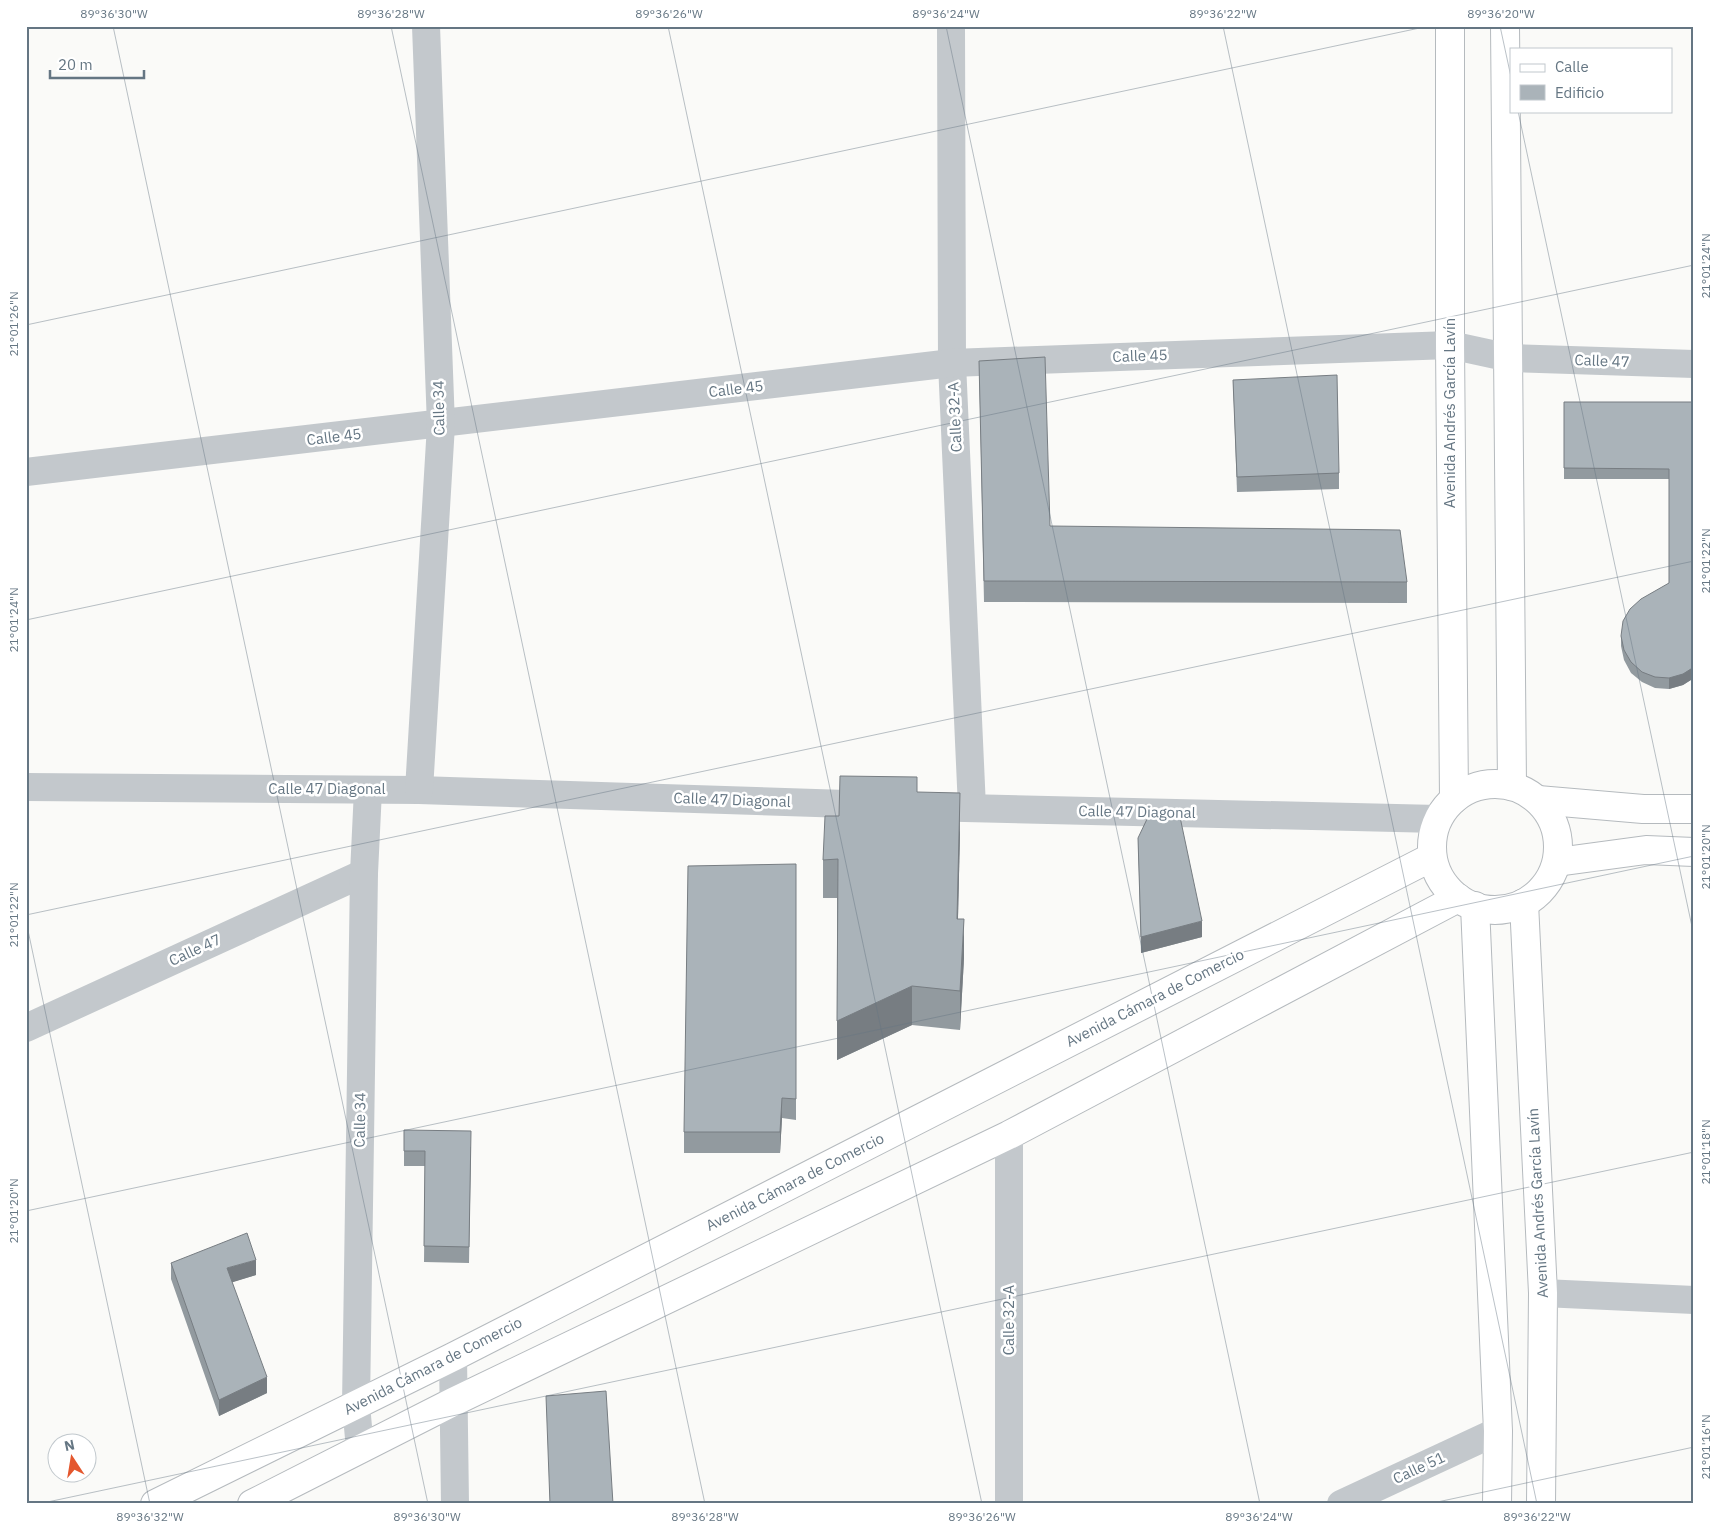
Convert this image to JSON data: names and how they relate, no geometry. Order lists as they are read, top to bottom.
{
  "streets": {
    "main road": ["Avenida Andrés García Lavín", "Avenida Cámara de Comercio"],
    "street": [
      "Calle 45",
      "Calle 47",
      "Calle 34",
      "Calle 32-A",
      "Calle 47 Diagonal",
      "Calle 51"
    ]
  },
  "crossings": [
    ["Calle 45", "Calle 47"],
    ["Calle 45", "Calle 34"],
    ["Calle 45", "Avenida Andrés García Lavín"],
    ["Calle 45", "Calle 32-A"],
    ["Calle 47", "Calle 34"],
    ["Calle 34", "Calle 47 Diagonal"],
    ["Calle 34", "Avenida Cámara de Comercio"],
    ["Avenida Andrés García Lavín", "Calle 47 Diagonal"],
    ["Avenida Andrés García Lavín", "Avenida Cámara de Comercio"],
    ["Calle 32-A", "Calle 47 Diagonal"],
    ["Calle 47 Diagonal", "Avenida Cámara de Comercio"]
  ],
  "legend": ["Calle", "Edificio"],
  "scale_bar": "20 m",
  "north": "top",
  "coordinates": [
    "89°36'30\"W",
    "89°36'28\"W",
    "89°36'26\"W",
    "89°36'24\"W",
    "89°36'22\"W",
    "89°36'20\"W",
    "21°01'24\"N",
    "21°01'26\"N",
    "21°01'22\"N",
    "21°01'20\"N",
    "21°01'18\"N",
    "21°01'16\"N",
    "89°36'32\"W"
  ]
}
